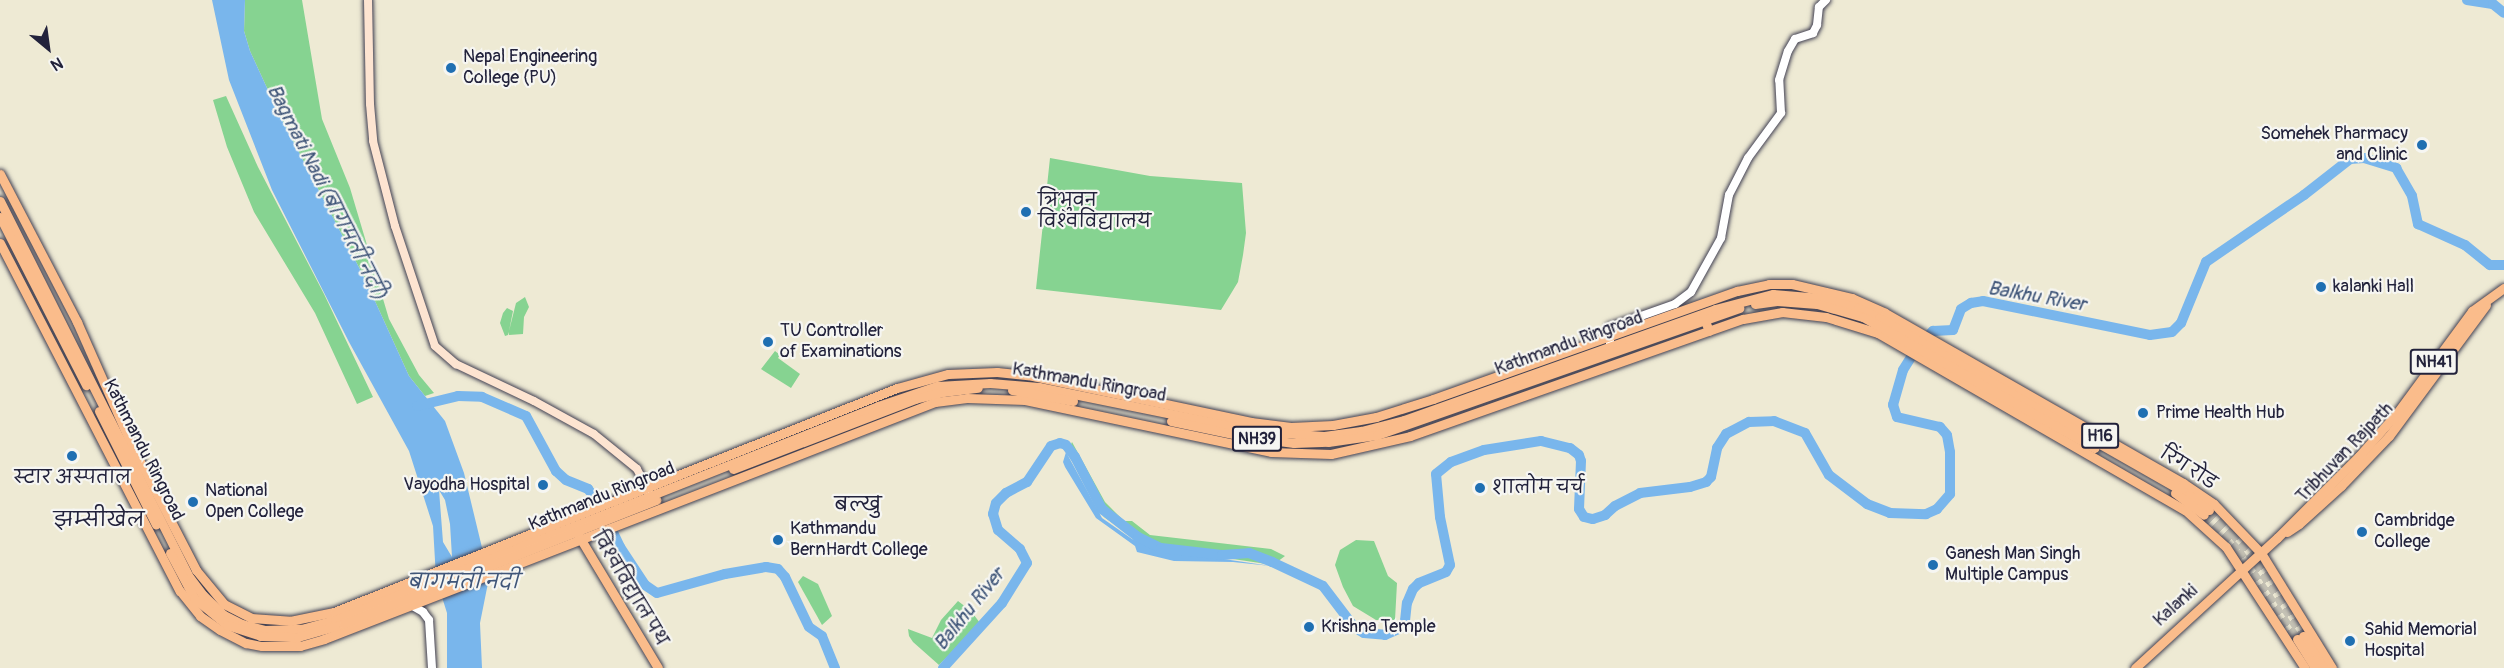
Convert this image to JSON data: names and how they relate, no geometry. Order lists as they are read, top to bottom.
{
  "streets": {
    "main road": [
      "Kathmandu Ringroad",
      "NH41",
      "H16",
      "NH39",
      "Tribhuvan Rajpath",
      "रिंग रोड",
      "विश्वविद्याल पथ",
      "Kalanki"
    ]
  },
  "crossings": [
    ["Kathmandu Ringroad", "रिंग रोड"],
    ["Kathmandu Ringroad", "विश्वविद्याल पथ"],
    ["NH41", "Tribhuvan Rajpath"],
    ["NH41", "रिंग रोड"],
    ["NH41", "Kalanki"],
    ["Tribhuvan Rajpath", "रिंग रोड"]
  ],
  "districts": ["बल्खु", "झम्सीखेल"],
  "water": ["Bagmati Nadi (बागमती नदी)", "Balkhu River", "बागमती नदी"],
  "places": [
    "Nepal Engineering College (PU)",
    "Somehek Pharmacy and Clinic",
    "त्रिभुवन विश्वविद्यालय",
    "kalanki Hall",
    "TU Controller of Examinations",
    "Prime Health Hub",
    "स्टार अस्पताल",
    "Vayodha Hospital",
    "शालोम चर्च",
    "National Open College",
    "Cambridge College",
    "Kathmandu BernHardt College",
    "Ganesh Man Singh Multiple Campus",
    "Krishna Temple",
    "Sahid Memorial Hospital"
  ],
  "north": "bottom right"
}
